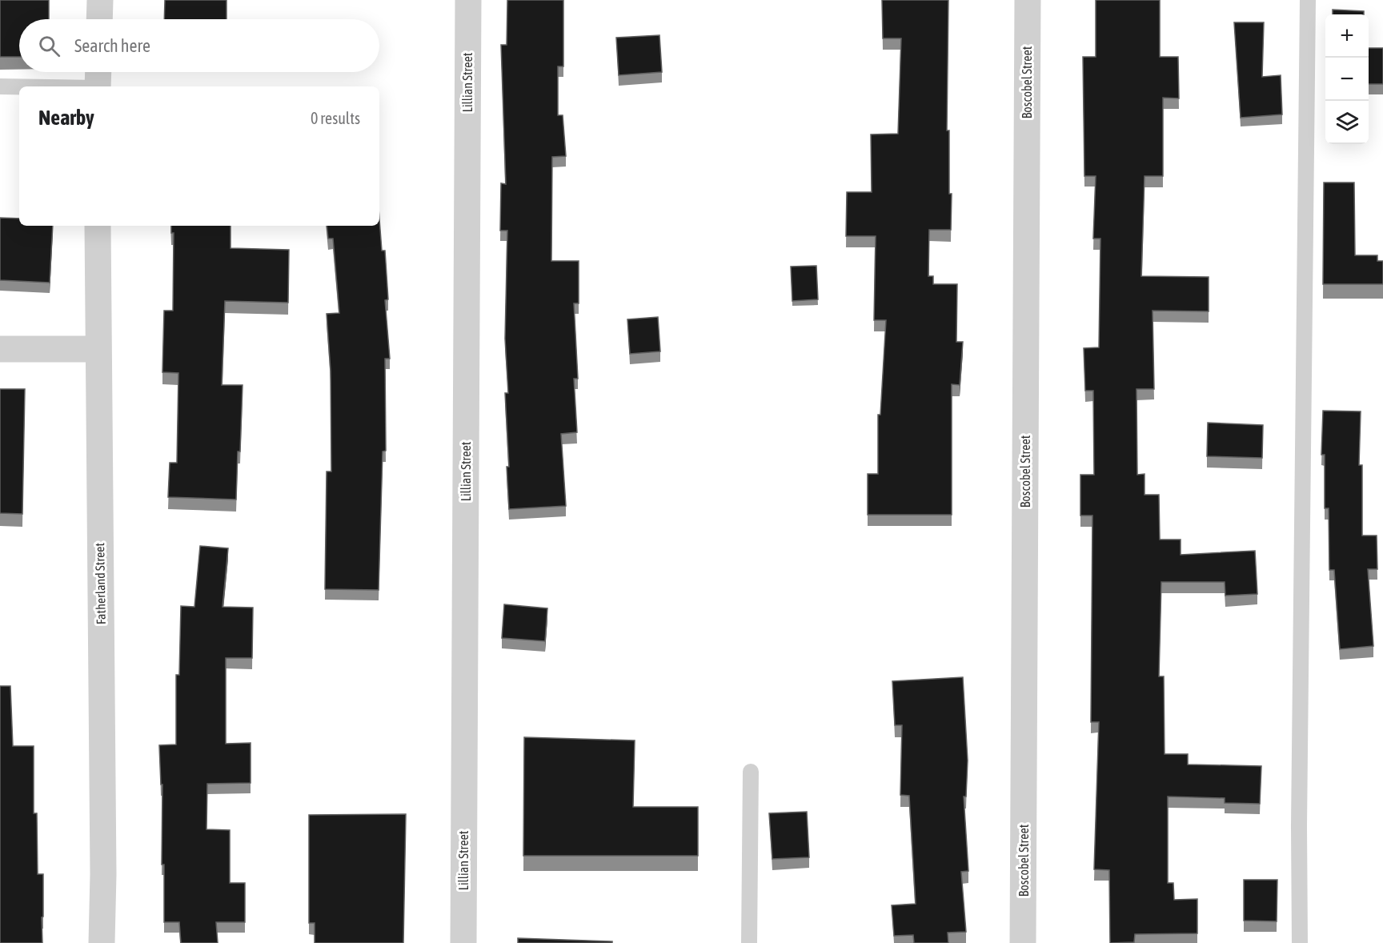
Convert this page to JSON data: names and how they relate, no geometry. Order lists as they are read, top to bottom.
{
  "streets": {
    "street": ["Lillian Street", "Boscobel Street", "Fatherland Street"]
  },
  "page": {
    "map_buttons": ["+", "−"],
    "search": "Search here",
    "heading": ["Nearby", "0 results"]
  }
}
